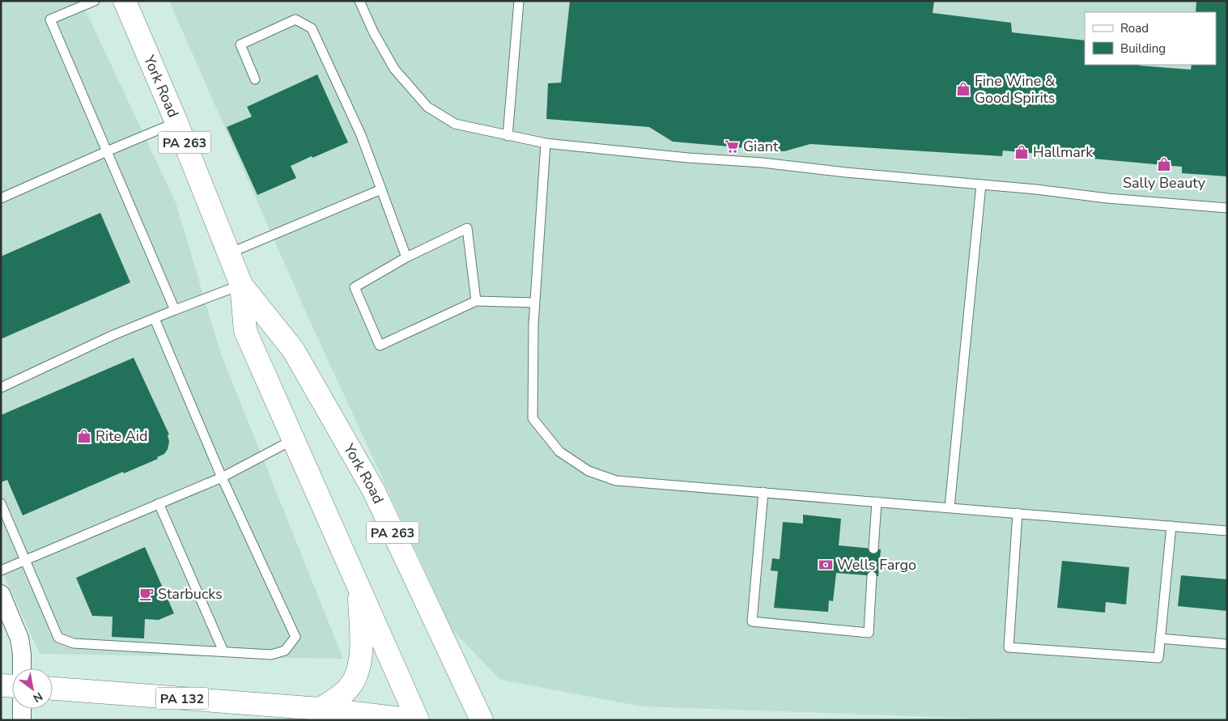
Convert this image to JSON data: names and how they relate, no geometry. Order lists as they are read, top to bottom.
{
  "streets": {
    "main road": ["York Road", "PA 263", "PA 132"]
  },
  "crossings": [
    ["York Road", "PA 132"]
  ],
  "places": {
    "shop": [
      "Fine Wine & Good Spirits",
      "Hallmark",
      "Sally Beauty",
      "Rite Aid"
    ],
    "supermarket": ["Giant"],
    "bank": ["Wells Fargo"],
    "cafe": ["Starbucks"]
  },
  "legend": ["Road", "Building"],
  "north": "bottom right"
}
